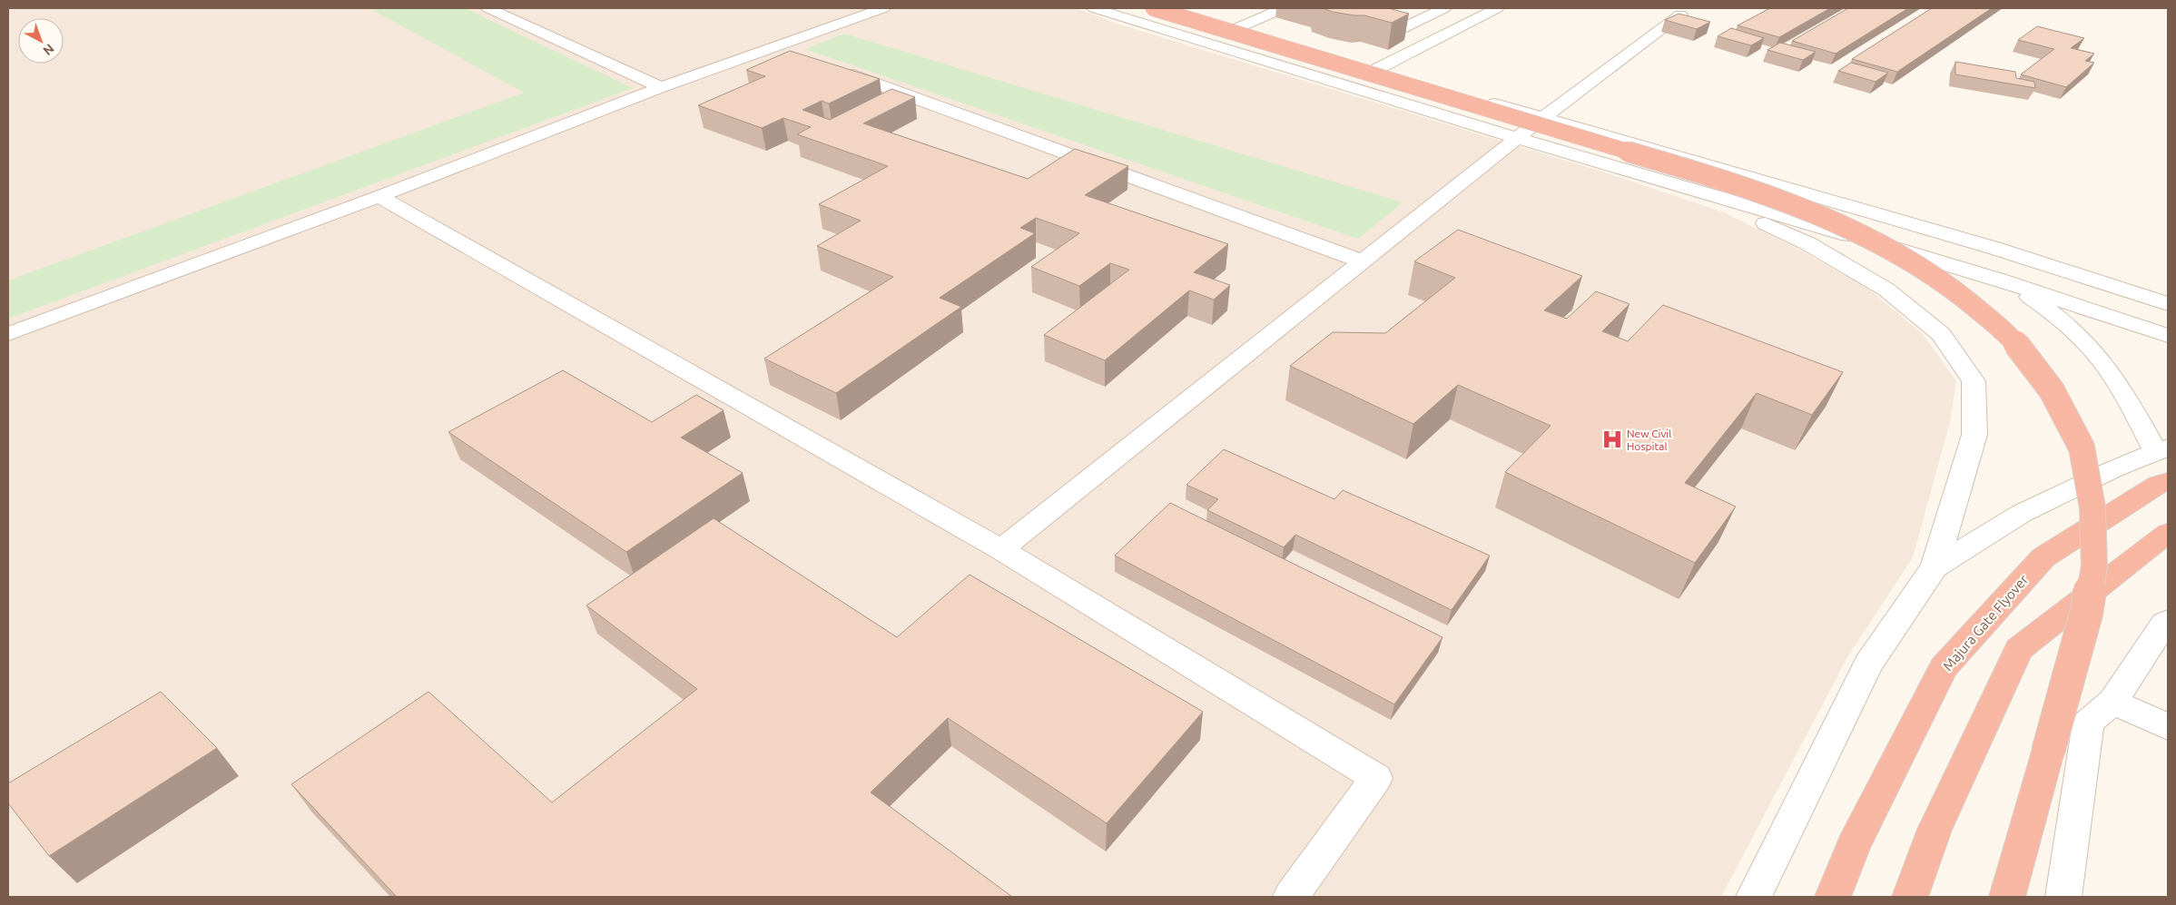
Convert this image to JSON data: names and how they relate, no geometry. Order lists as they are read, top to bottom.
{
  "streets": {
    "highway": ["Majura Gate Flyover"]
  },
  "places": {
    "hospital": ["New Civil Hospital"]
  },
  "north": "bottom right"
}
